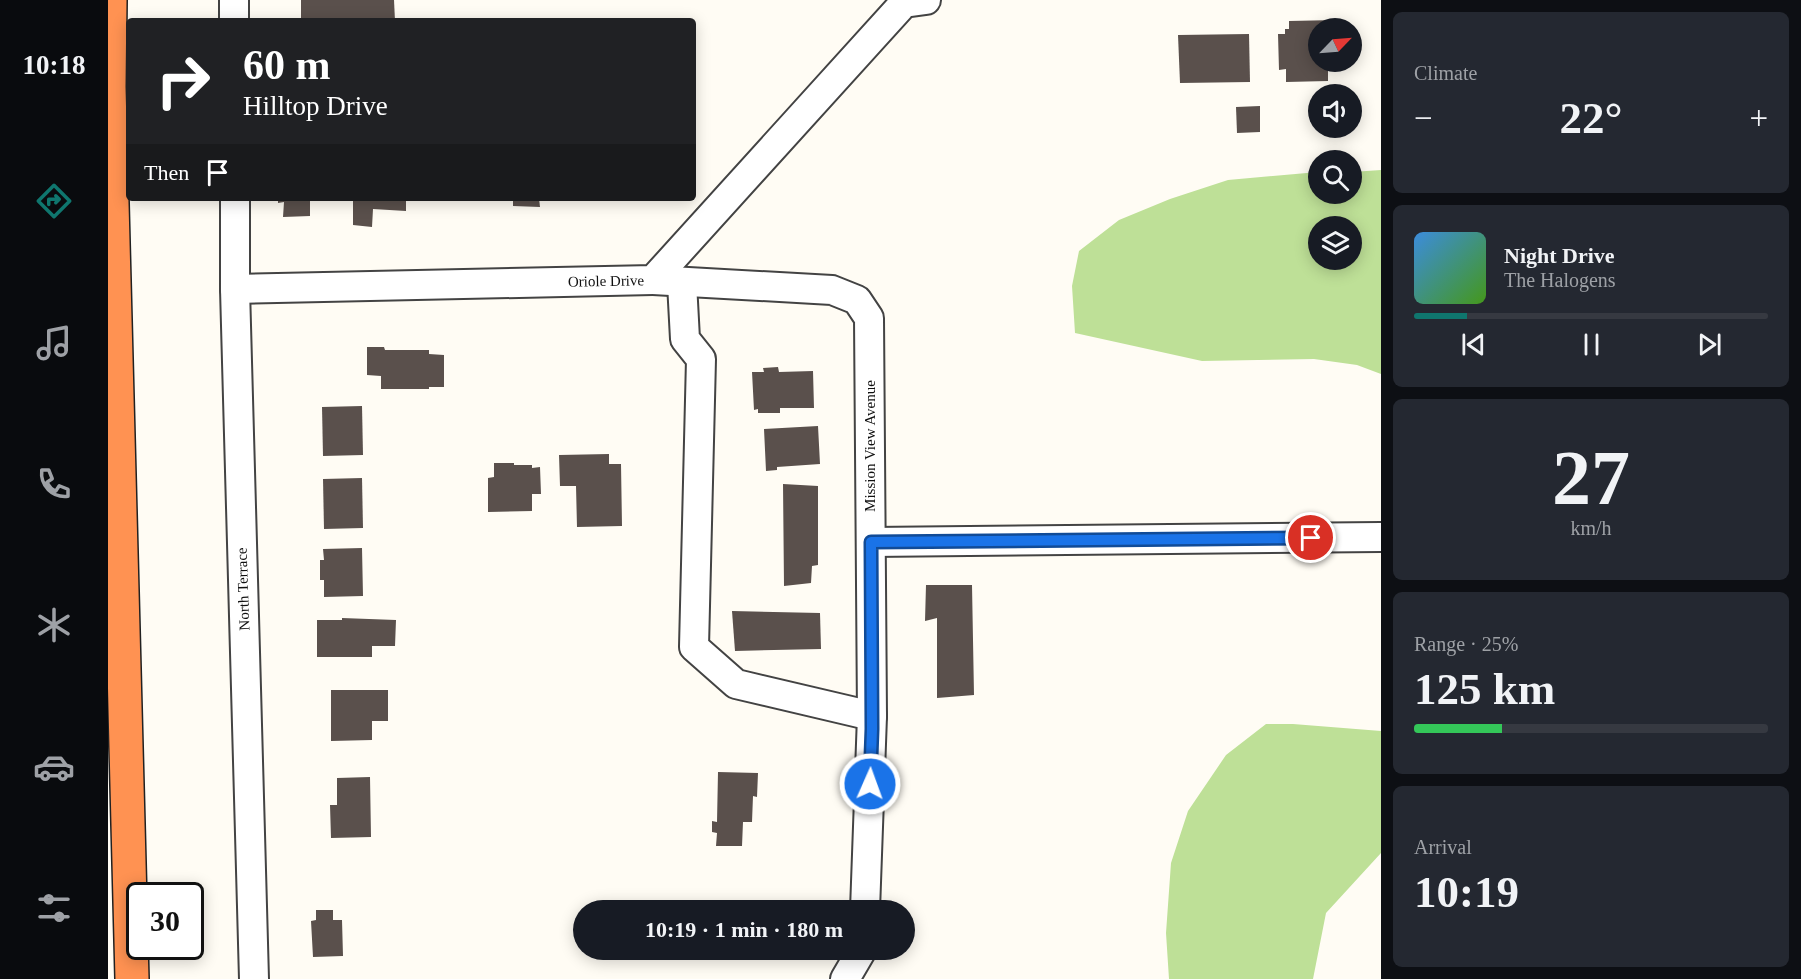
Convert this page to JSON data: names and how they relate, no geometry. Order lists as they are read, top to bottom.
{
  "streets": {
    "street": ["Oriole Drive", "Mission View Avenue", "North Terrace"]
  },
  "crossings": [
    ["Oriole Drive", "Mission View Avenue"],
    ["Oriole Drive", "North Terrace"]
  ],
  "north": "top right",
  "page": {
    "tabs": "10:18",
    "tile": [
      "Climate",
      ["27", "km/h"],
      ["Range · 25%", "125 km"],
      ["Arrival", "10:19"]
    ],
    "turn": ["60 m", "Hilltop Drive"],
    "heat": ["−", "22°", "+"],
    "then": "Then",
    "song": ["Night Drive", "The Halogens"],
    "limit": "30",
    "trip": "10:19 · 1 min · 180 m"
  }
}
